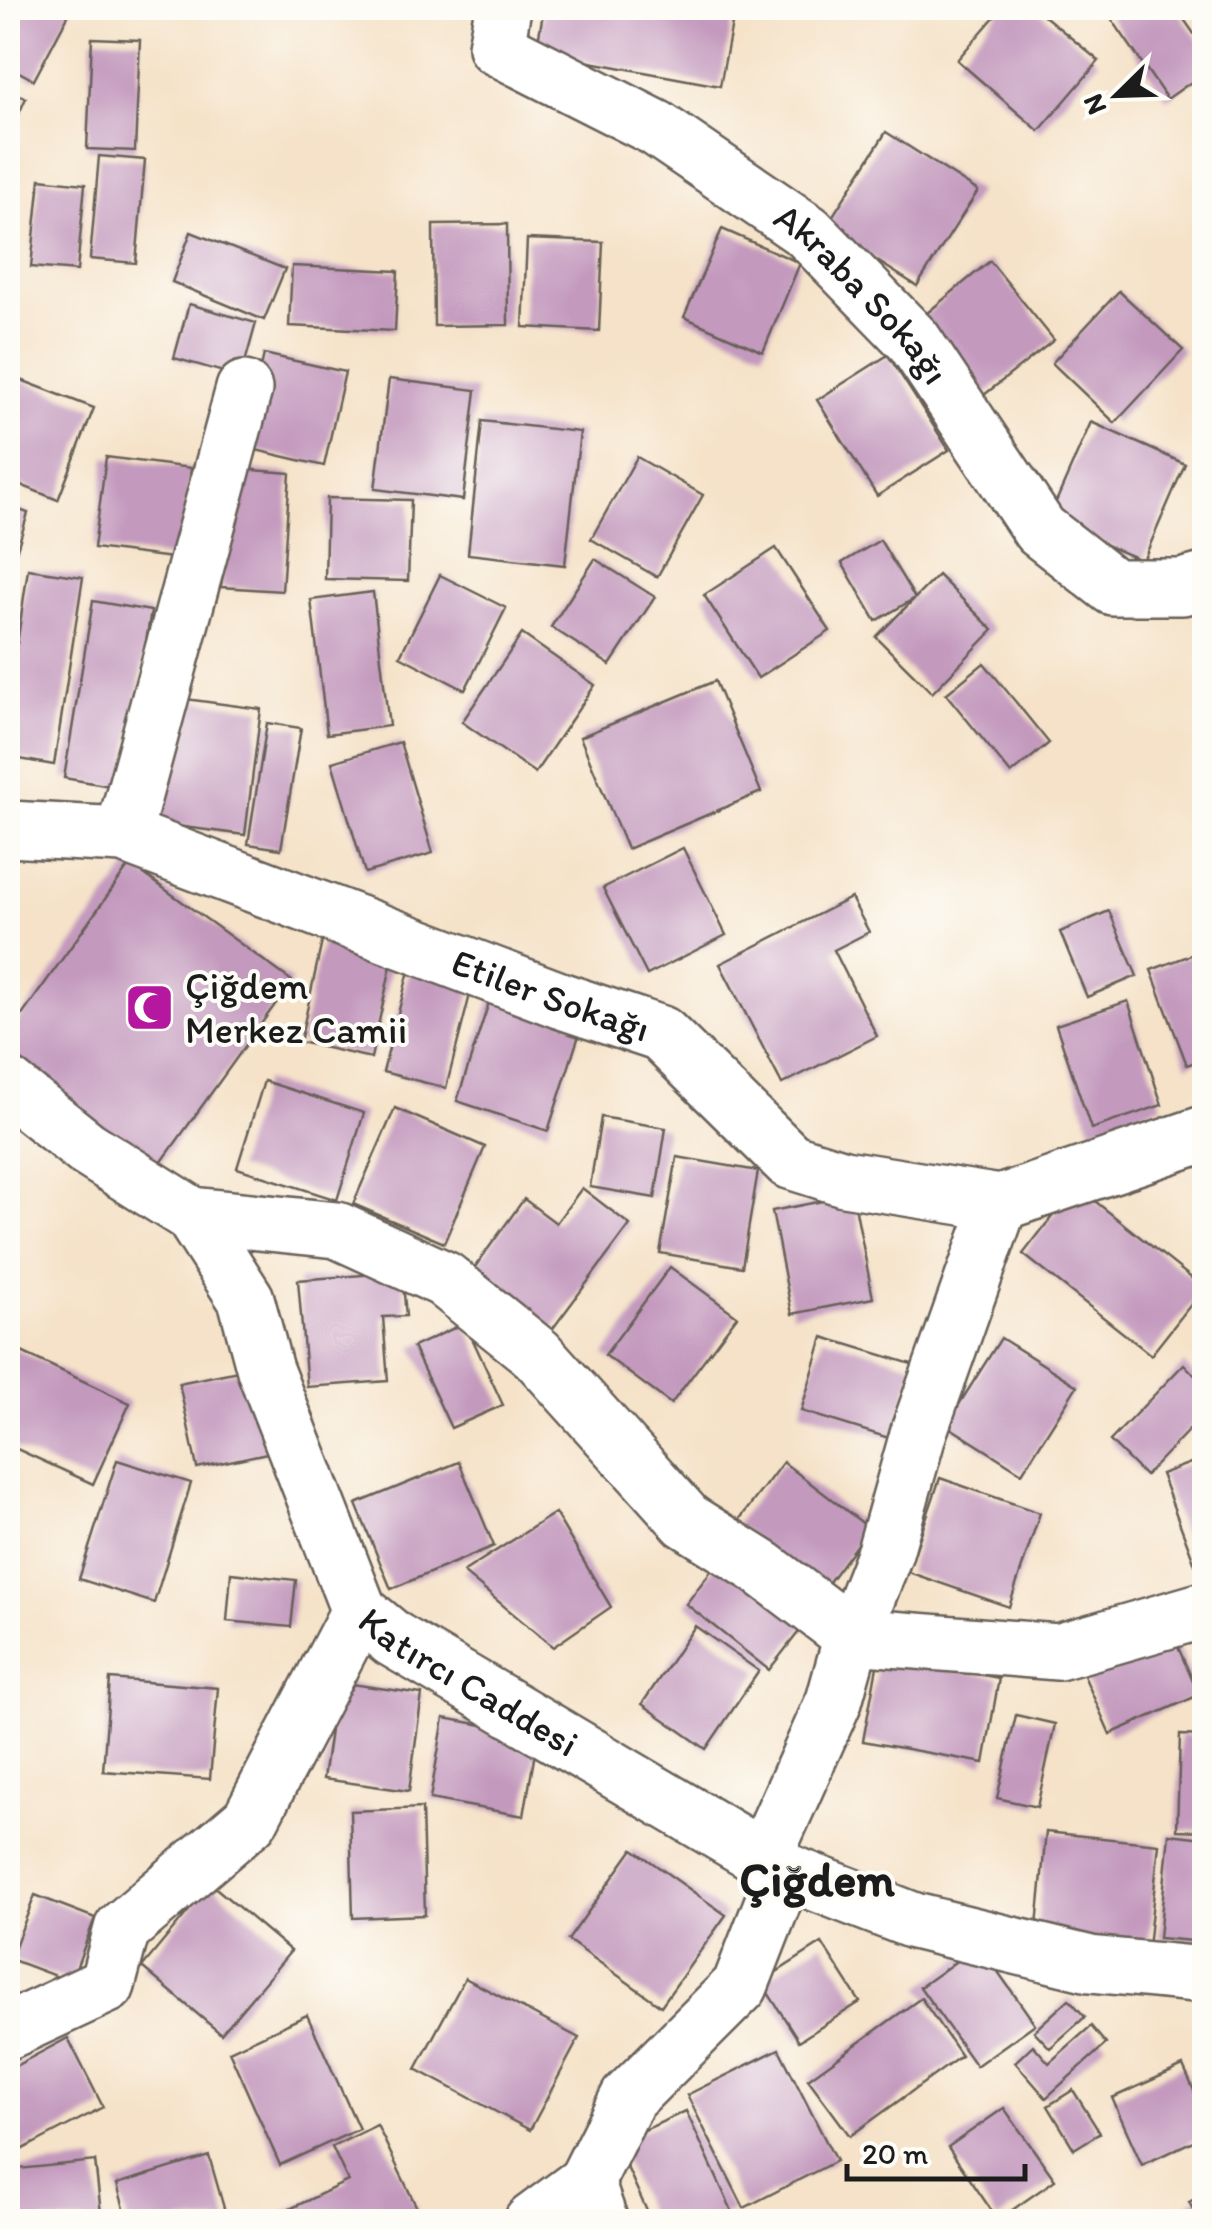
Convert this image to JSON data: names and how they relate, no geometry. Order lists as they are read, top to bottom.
{
  "streets": {
    "street": ["Akraba Sokağı", "Etiler Sokağı", "Katırcı Caddesi"]
  },
  "districts": ["Çiğdem"],
  "places": {
    "mosque": ["Çiğdem Merkez Camii"]
  },
  "scale_bar": "20 m",
  "north": "bottom left"
}
